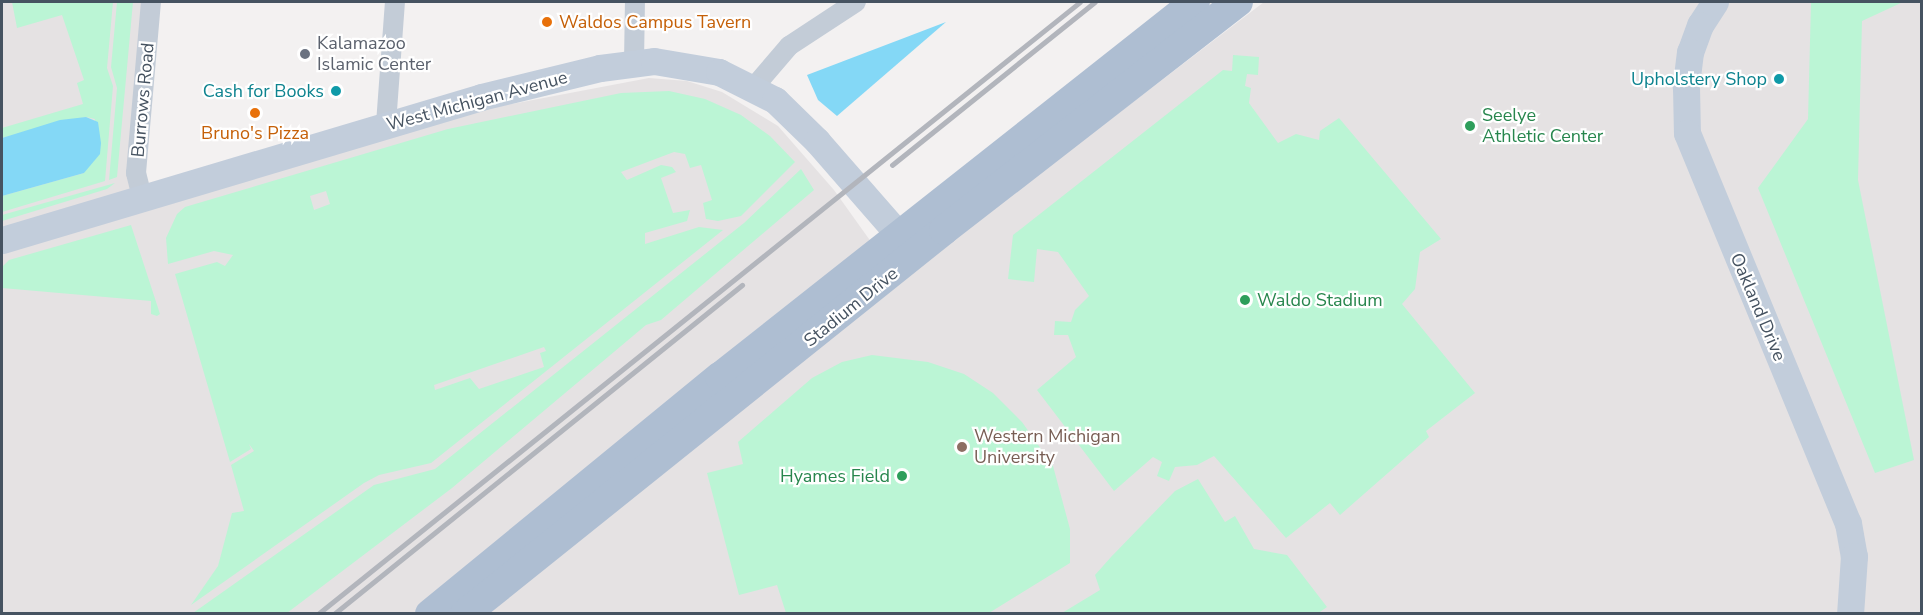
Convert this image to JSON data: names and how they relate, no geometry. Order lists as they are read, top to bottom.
{
  "streets": {
    "main road": ["Stadium Drive"],
    "street": ["Burrows Road", "West Michigan Avenue", "Oakland Drive"]
  },
  "crossings": [
    ["Burrows Road", "West Michigan Avenue"],
    ["West Michigan Avenue", "Stadium Drive"]
  ],
  "places": [
    "Waldos Campus Tavern",
    "Kalamazoo Islamic Center",
    "Upholstery Shop",
    "Cash for Books",
    "Bruno's Pizza",
    "Seelye Athletic Center",
    "Waldo Stadium",
    "Western Michigan University",
    "Hyames Field"
  ]
}
